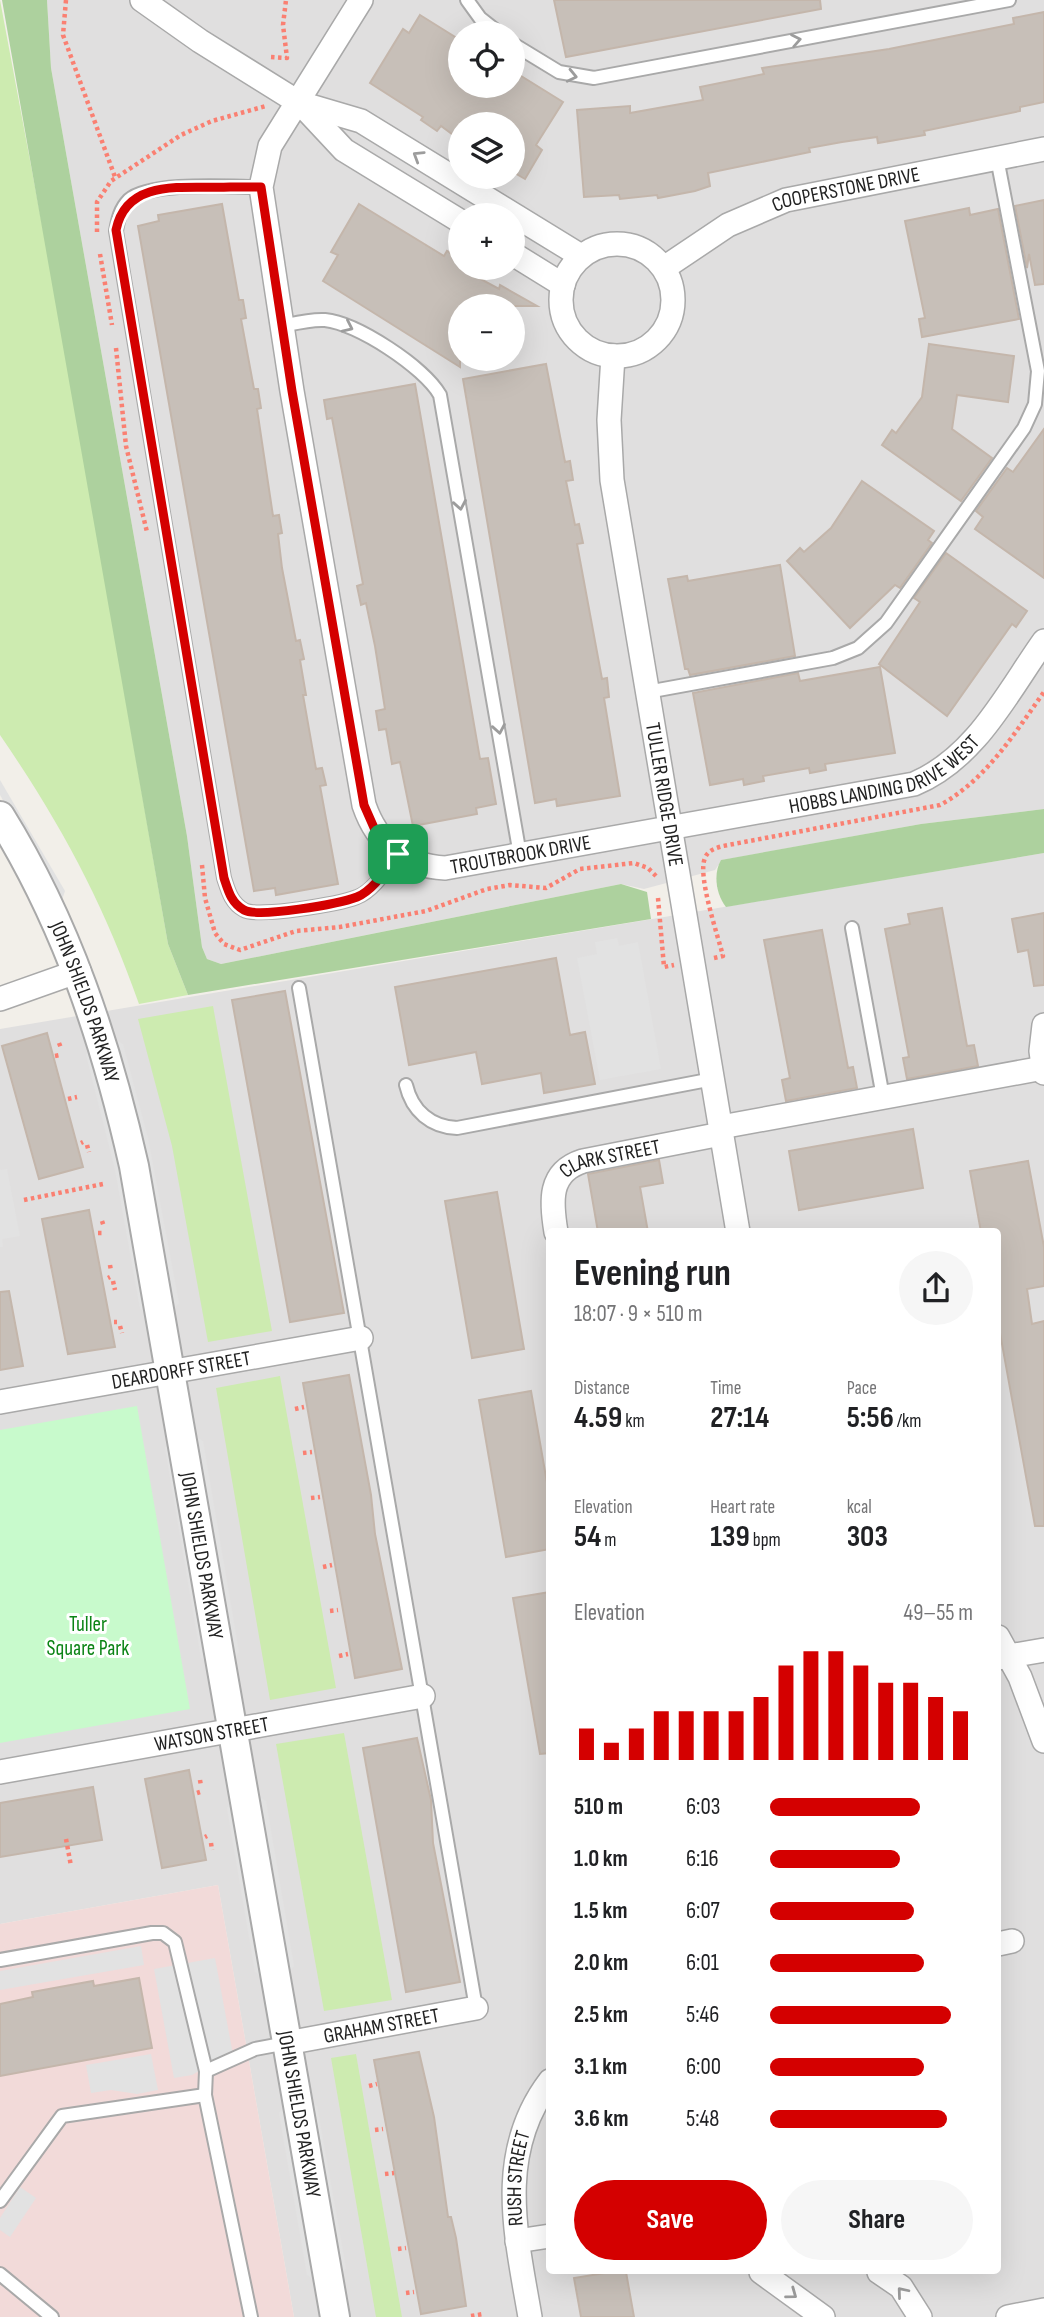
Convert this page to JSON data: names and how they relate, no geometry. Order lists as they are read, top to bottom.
{
  "streets": {
    "street": [
      "COOPERSTONE DRIVE",
      "HOBBS LANDING DRIVE WEST",
      "TULLER RIDGE DRIVE",
      "TROUTBROOK DRIVE",
      "JOHN SHIELDS PARKWAY",
      "CLARK STREET",
      "DEARDORFF STREET",
      "WATSON STREET",
      "GRAHAM STREET",
      "RUSH STREET"
    ]
  },
  "crossings": [
    ["COOPERSTONE DRIVE", "TULLER RIDGE DRIVE"],
    ["HOBBS LANDING DRIVE WEST", "TULLER RIDGE DRIVE"],
    ["HOBBS LANDING DRIVE WEST", "TROUTBROOK DRIVE"],
    ["TULLER RIDGE DRIVE", "TROUTBROOK DRIVE"],
    ["TULLER RIDGE DRIVE", "CLARK STREET"],
    ["JOHN SHIELDS PARKWAY", "DEARDORFF STREET"],
    ["JOHN SHIELDS PARKWAY", "WATSON STREET"],
    ["JOHN SHIELDS PARKWAY", "GRAHAM STREET"]
  ],
  "parks": ["Tuller Square Park"],
  "page": {
    "map_buttons": ["+", "−"],
    "heading": ["Evening run", "18:07 · 9 × 510 m"],
    "stats": [
      ["Distance", "4.59 km"],
      ["Time", "27:14"],
      ["Pace", "5:56 /km"],
      ["Elevation", "54 m"],
      ["Heart rate", "139 bpm"],
      ["kcal", "303"]
    ],
    "chart": ["Elevation", "49–55 m"],
    "list": [
      {
        "name": "510 m",
        "note": "6:03"
      },
      {
        "name": "1.0 km",
        "note": "6:16"
      },
      {
        "name": "1.5 km",
        "note": "6:07"
      },
      {
        "name": "2.0 km",
        "note": "6:01"
      },
      {
        "name": "2.5 km",
        "note": "5:46"
      },
      {
        "name": "3.1 km",
        "note": "6:00"
      },
      {
        "name": "3.6 km",
        "note": "5:48"
      }
    ],
    "buttons": ["Save", "Share"]
  }
}
